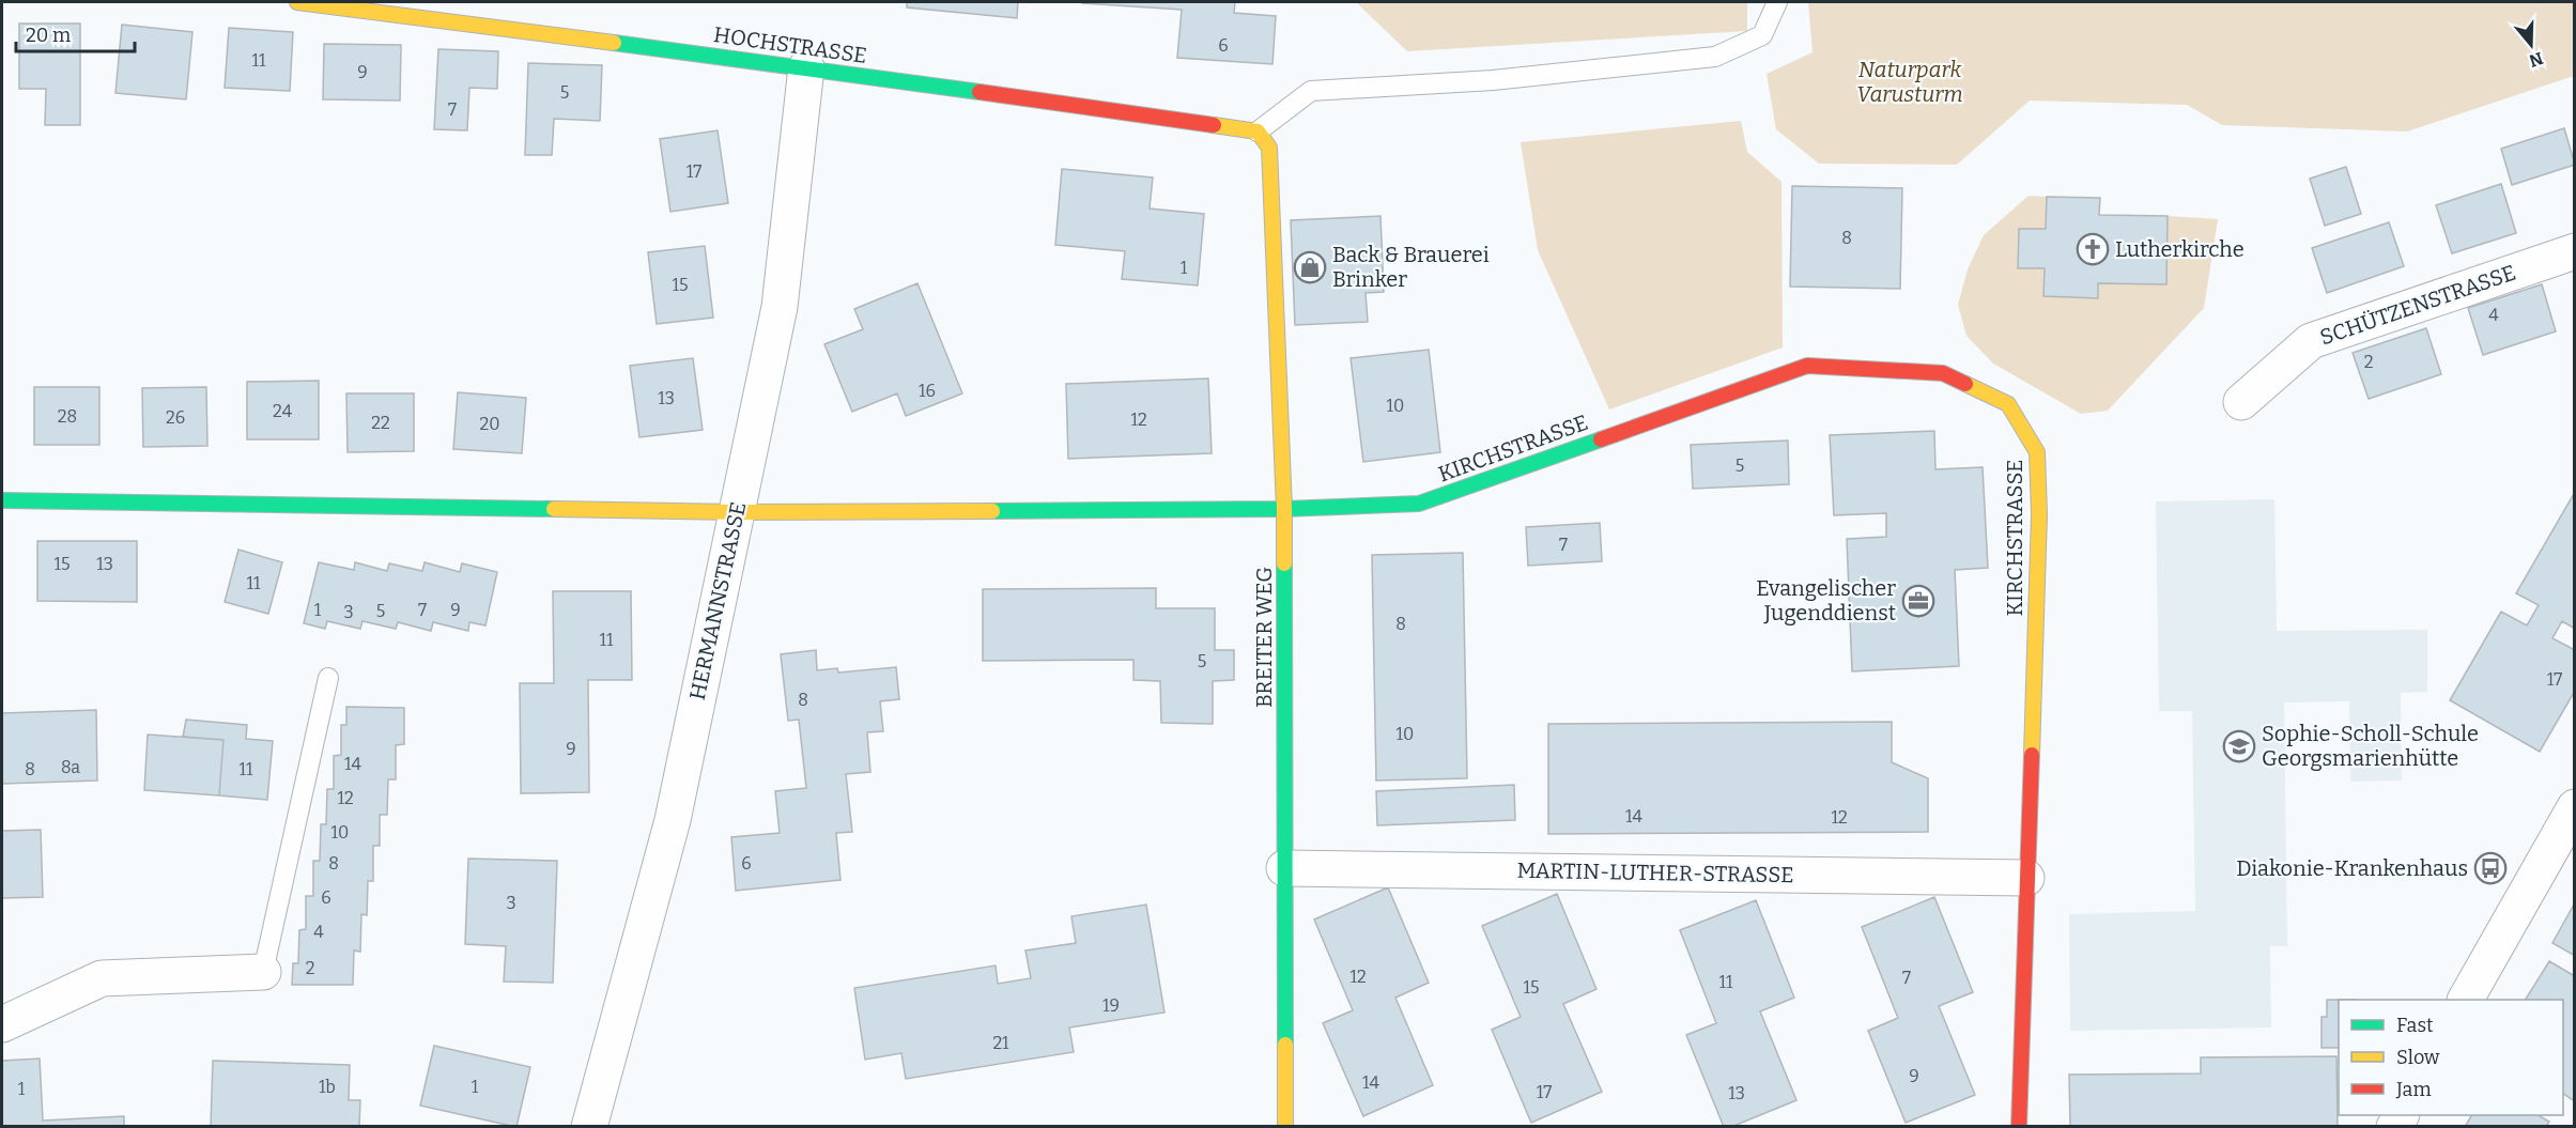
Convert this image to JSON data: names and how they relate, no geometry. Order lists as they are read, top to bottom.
{
  "streets": {
    "street": [
      "HOCHSTRASSE",
      "SCHÜTZENSTRASSE",
      "KIRCHSTRASSE",
      "HERMANNSTRASSE",
      "BREITER WEG",
      "MARTIN-LUTHER-STRASSE"
    ]
  },
  "crossings": [
    ["HOCHSTRASSE", "HERMANNSTRASSE"],
    ["HOCHSTRASSE", "BREITER WEG"],
    ["KIRCHSTRASSE", "HERMANNSTRASSE"],
    ["KIRCHSTRASSE", "BREITER WEG"],
    ["KIRCHSTRASSE", "MARTIN-LUTHER-STRASSE"],
    ["BREITER WEG", "MARTIN-LUTHER-STRASSE"]
  ],
  "parks": ["Naturpark Varusturm"],
  "places": {
    "church": ["Lutherkirche"],
    "shop": ["Back & Brauerei Brinker"],
    "office": ["Evangelischer Jugenddienst"],
    "school or university": ["Sophie-Scholl-Schule Georgsmarienhütte"],
    "bus stop": ["Diakonie-Krankenhaus"]
  },
  "house_numbers": [
    "6",
    "11",
    "9",
    "5",
    "7",
    "17",
    "8",
    "1",
    "15",
    "4",
    "2",
    "16",
    "13",
    "10",
    "24",
    "28",
    "26",
    "12",
    "22",
    "20",
    "5",
    "7",
    "15",
    "13",
    "11",
    "1",
    "7",
    "9",
    "5",
    "3",
    "8",
    "11",
    "5",
    "17",
    "8",
    "10",
    "9",
    "14",
    "8a",
    "8",
    "11",
    "12",
    "14",
    "12",
    "10",
    "8",
    "6",
    "6",
    "3",
    "4",
    "2",
    "12",
    "7",
    "11",
    "15",
    "19",
    "21",
    "9",
    "14",
    "1b",
    "1",
    "1",
    "17",
    "13"
  ],
  "legend": ["Fast", "Slow", "Jam"],
  "scale_bar": "20 m",
  "north": "bottom"
}
